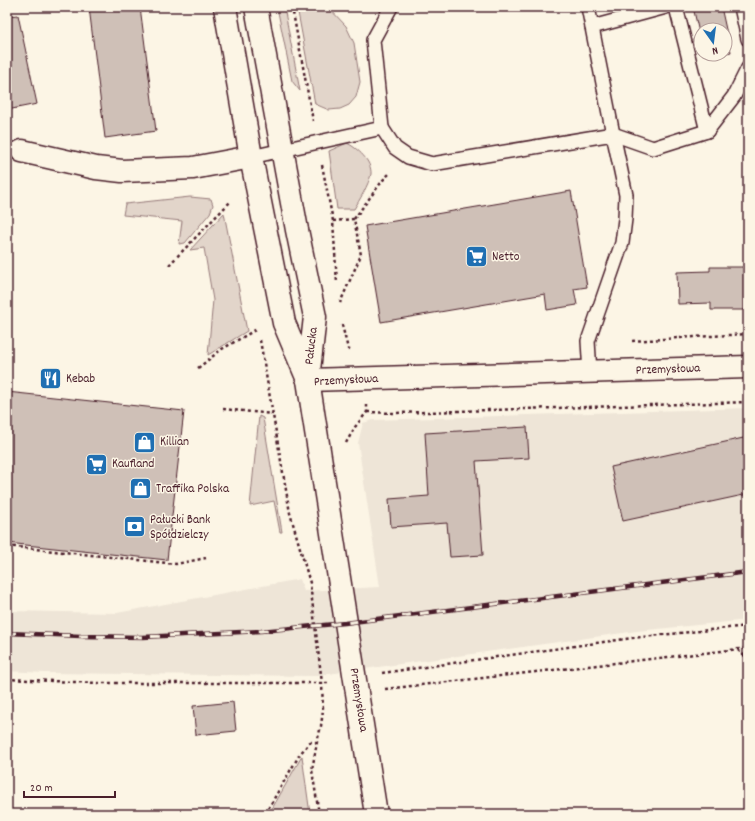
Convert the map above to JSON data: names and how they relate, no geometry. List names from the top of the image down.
{
  "streets": {
    "street": ["Pałucka", "Przemysłowa"]
  },
  "crossings": [
    ["Pałucka", "Przemysłowa"]
  ],
  "places": {
    "supermarket": ["Netto", "Kaufland"],
    "restaurant": ["Kebab"],
    "shop": ["Killian", "Traffika Polska"],
    "bank": ["Pałucki Bank Spółdzielczy"]
  },
  "scale_bar": "20 m",
  "north": "bottom"
}
